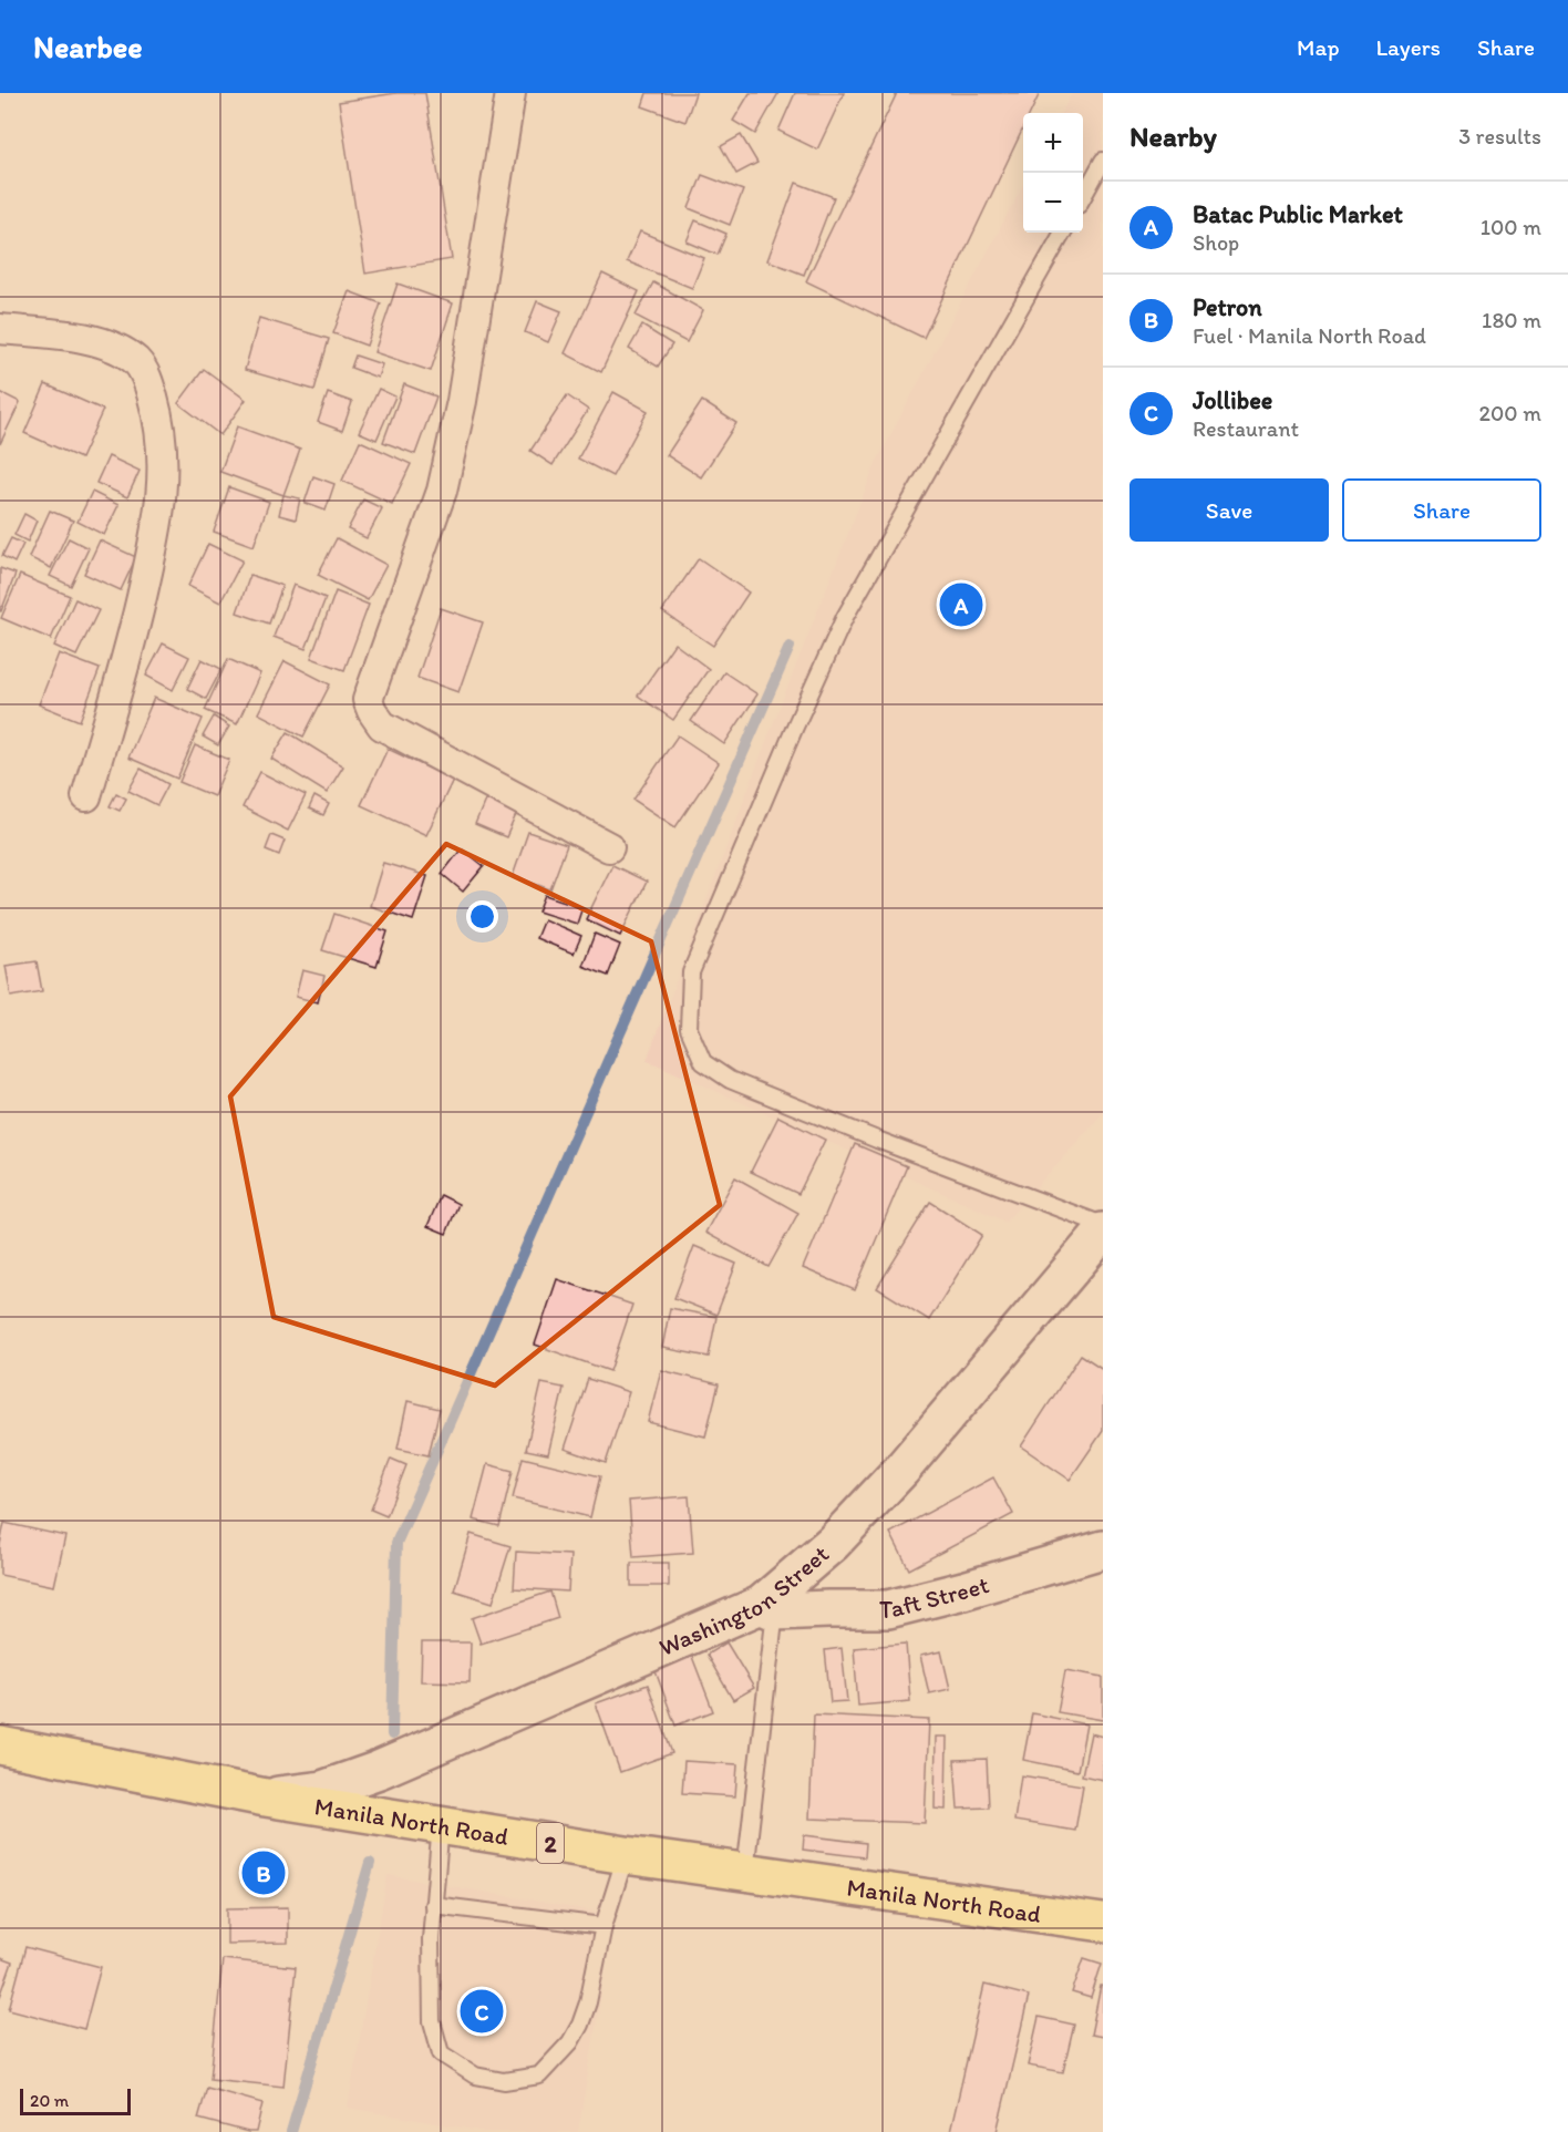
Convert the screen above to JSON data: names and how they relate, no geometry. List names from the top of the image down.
{
  "streets": {
    "highway": ["Manila North Road", "2"],
    "main road": ["Taft Street", "Washington Street"]
  },
  "crossings": [
    ["Taft Street", "Washington Street"],
    ["Washington Street", "Manila North Road"]
  ],
  "scale_bar": "20 m",
  "page": {
    "header": "Nearbee",
    "nav": ["Map", "Layers", "Share"],
    "heading": ["Nearby", "3 results"],
    "map_buttons": ["+", "−"],
    "list": [
      {
        "mark": "A",
        "name": "Batac Public Market",
        "note": "Shop",
        "value": "100 m"
      },
      {
        "mark": "B",
        "name": "Petron",
        "note": "Fuel · Manila North Road",
        "value": "180 m"
      },
      {
        "mark": "C",
        "name": "Jollibee",
        "note": "Restaurant",
        "value": "200 m"
      }
    ],
    "buttons": ["Save", "Share"],
    "pins": ["A", "B", "C"],
    "scale": "20 m"
  }
}
